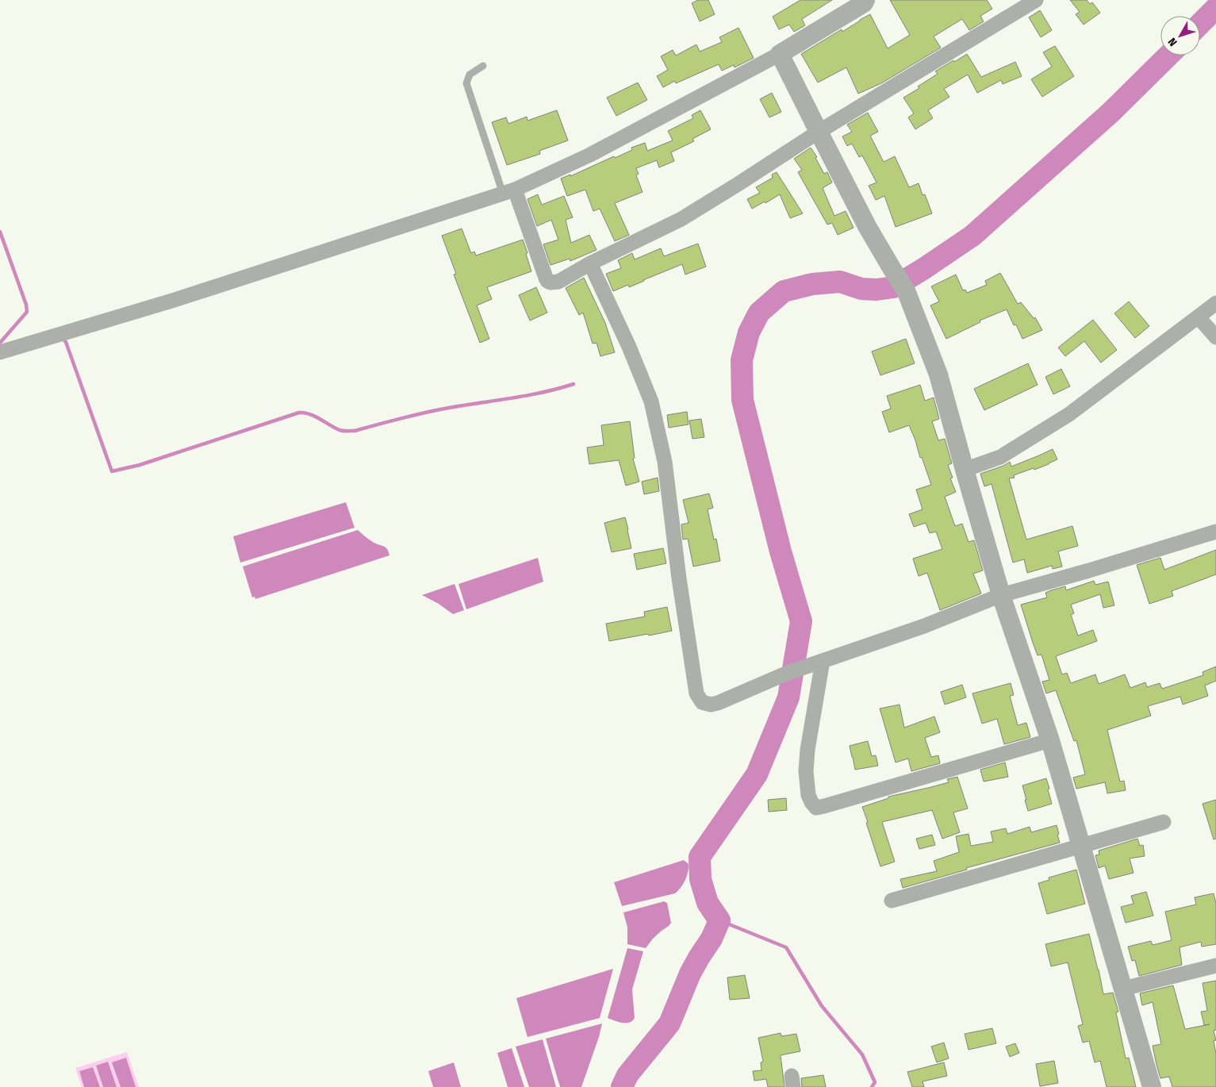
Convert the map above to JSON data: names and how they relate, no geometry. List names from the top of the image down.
{
  "north": "bottom left"
}
